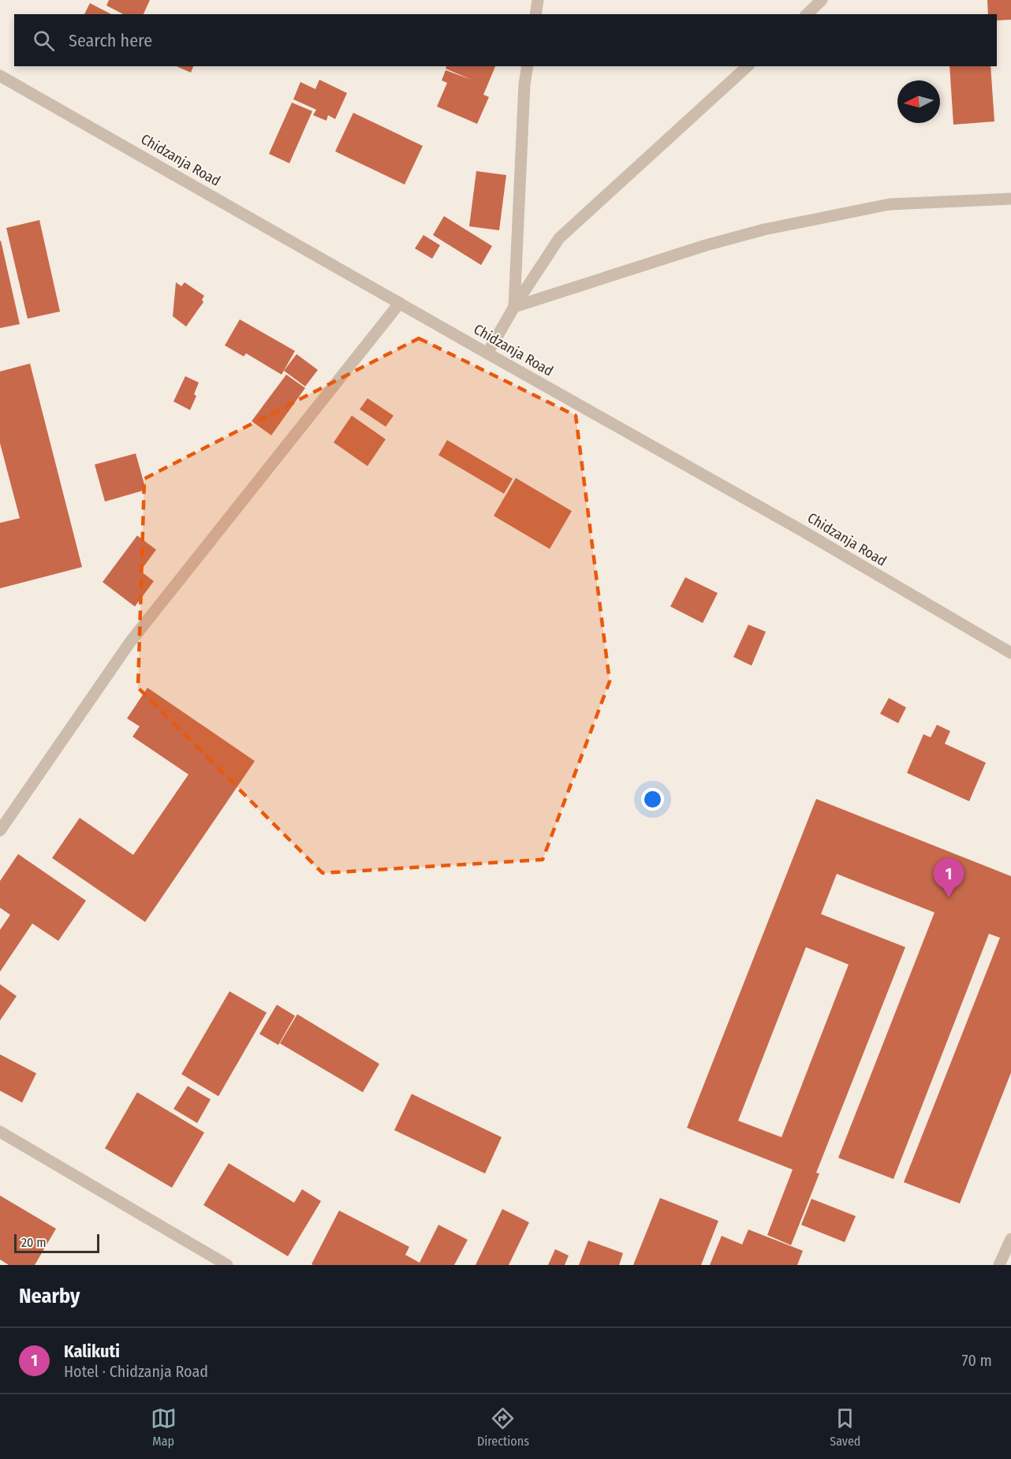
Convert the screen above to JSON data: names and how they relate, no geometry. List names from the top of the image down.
{
  "streets": {
    "street": ["Chidzanja Road"]
  },
  "scale_bar": "20 m",
  "north": "left",
  "page": {
    "search": "Search here",
    "pins": "1",
    "scale": "20 m",
    "heading": "Nearby",
    "list": [
      {
        "mark": "1",
        "name": "Kalikuti",
        "note": "Hotel · Chidzanja Road",
        "value": "70 m"
      }
    ],
    "nav": ["Map", "Directions", "Saved"]
  }
}
